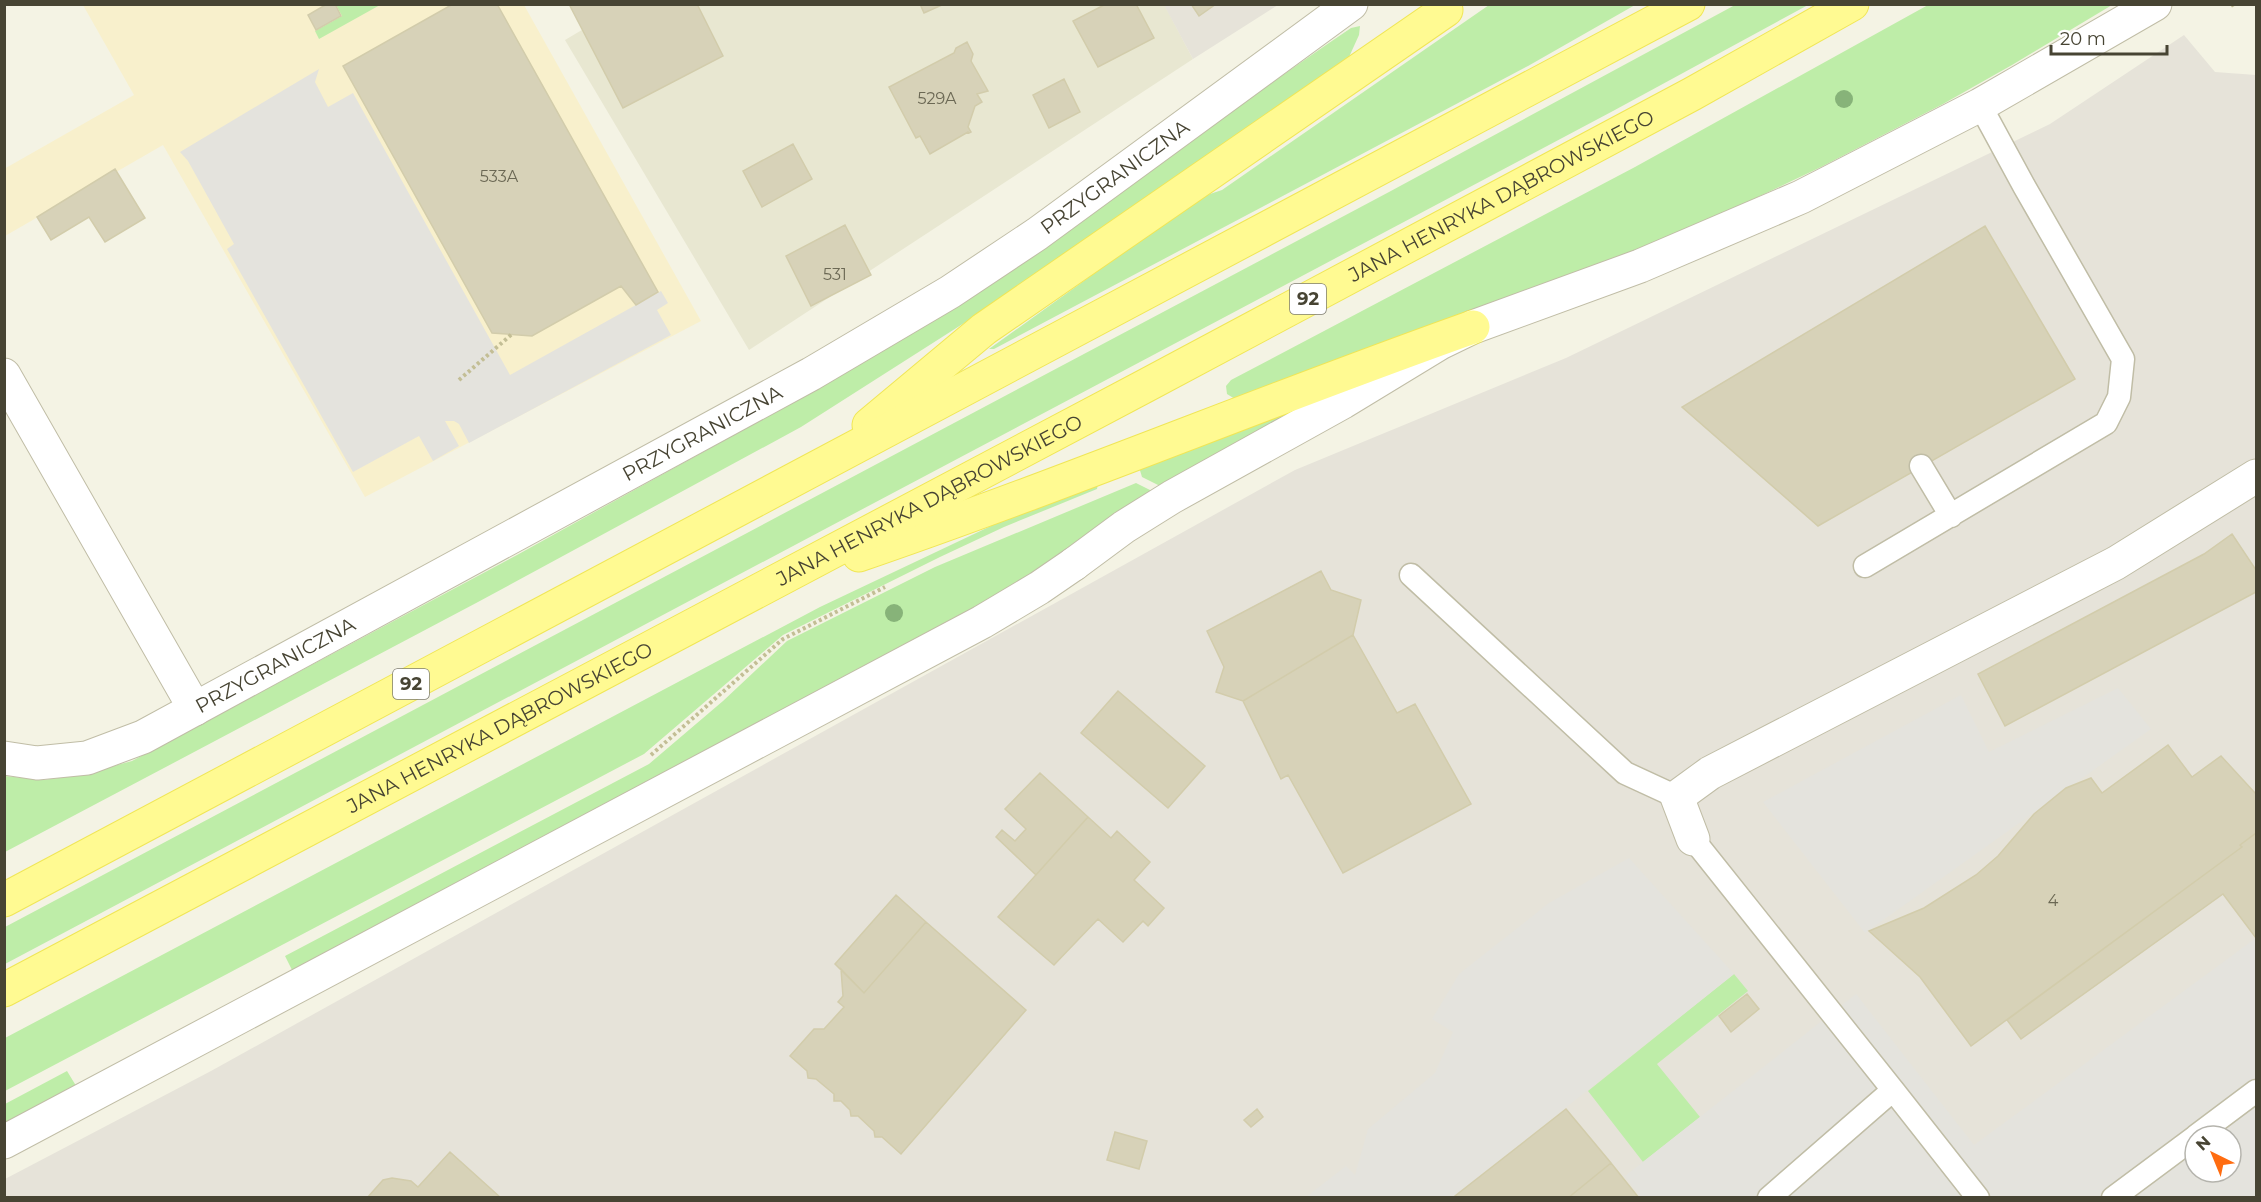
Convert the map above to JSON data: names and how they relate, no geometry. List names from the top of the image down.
{
  "streets": {
    "main road": ["JANA HENRYKA DĄBROWSKIEGO", "92"],
    "street": ["PRZYGRANICZNA"]
  },
  "house_numbers": [
    "529A",
    "533A",
    "531",
    "4"
  ],
  "scale_bar": "20 m",
  "north": "top left"
}
